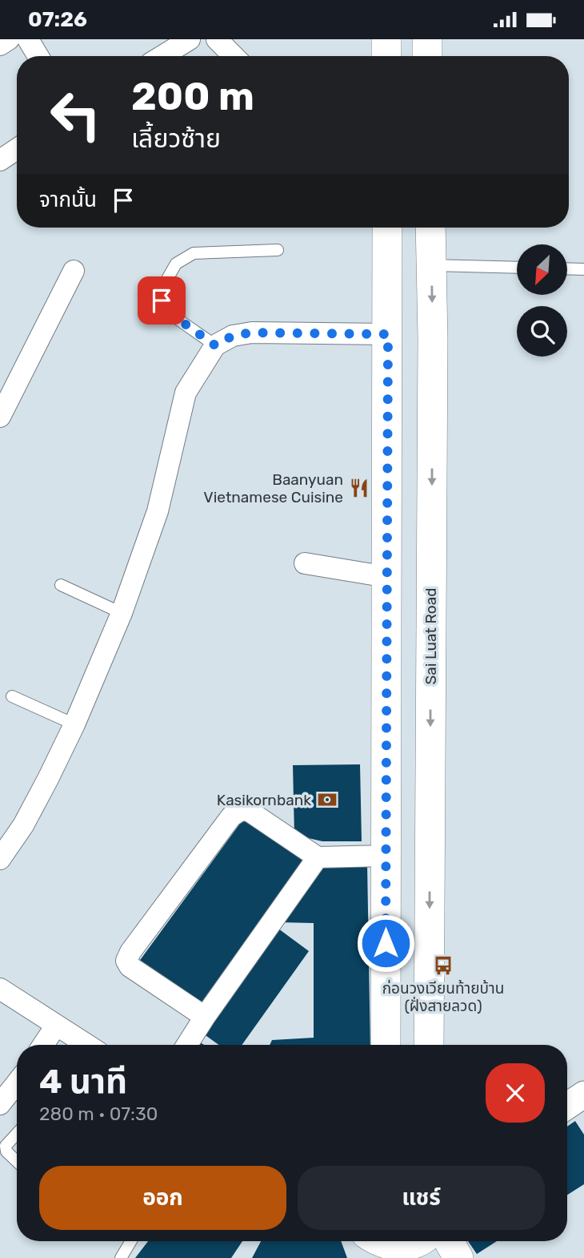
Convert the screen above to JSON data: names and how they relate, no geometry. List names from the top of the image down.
{
  "streets": {
    "main road": ["Sai Luat Road"]
  },
  "places": {
    "restaurant": ["Baanyuan Vietnamese Cuisine"],
    "bank": ["Kasikornbank"],
    "bus stop": ["ก่อนวงเวียนท้ายบ้าน (ฝั่งสายลวด)"]
  },
  "north": "bottom left",
  "page": {
    "status": "07:26",
    "turn": ["200 m", "เลี้ยวซ้าย"],
    "then": "จากนั้น",
    "heading": ["4 นาที", "280 m · 07:30"],
    "buttons": ["ออก", "แชร์"]
  }
}
